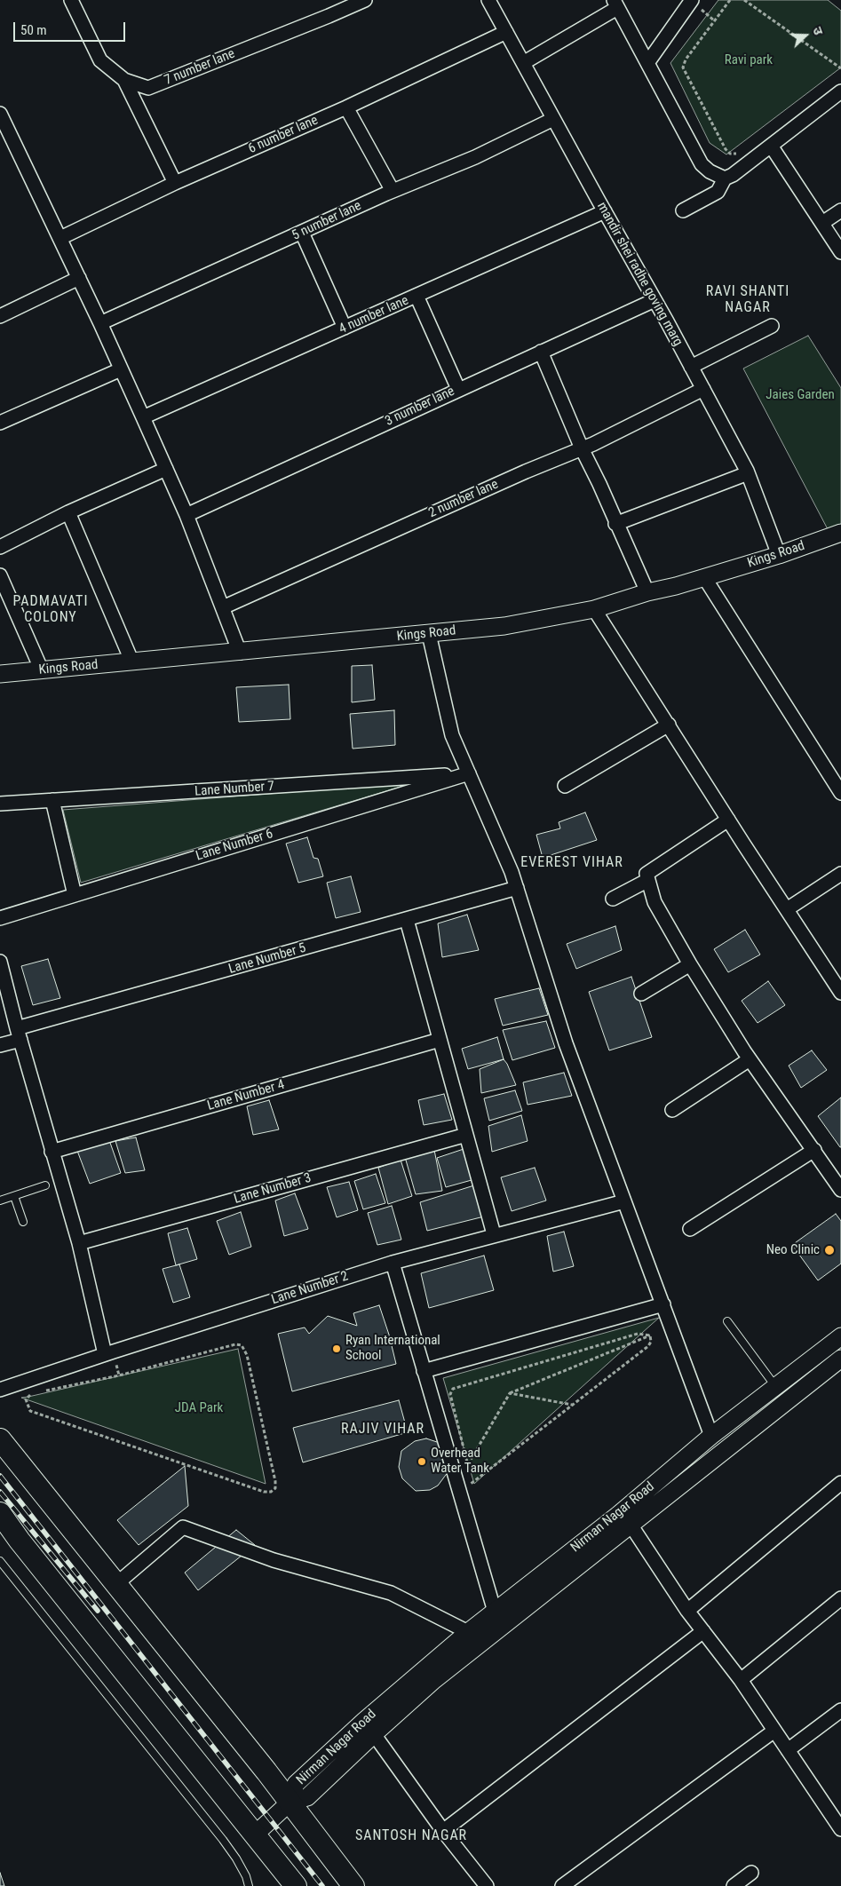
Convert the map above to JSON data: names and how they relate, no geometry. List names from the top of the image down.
{
  "streets": {
    "street": [
      "7 number lane",
      "6 number lane",
      "5 number lane",
      "mandir shei radhe goving marg",
      "4 number lane",
      "3 number lane",
      "2 number lane",
      "Kings Road",
      "Lane Number 7",
      "Lane Number 6",
      "Lane Number 5",
      "Lane Number 4",
      "Lane Number 3",
      "Lane Number 2",
      "Nirman Nagar Road"
    ]
  },
  "crossings": [
    ["6 number lane", "mandir shei radhe goving marg"],
    ["5 number lane", "mandir shei radhe goving marg"],
    ["mandir shei radhe goving marg", "4 number lane"],
    ["mandir shei radhe goving marg", "3 number lane"],
    ["mandir shei radhe goving marg", "2 number lane"],
    ["mandir shei radhe goving marg", "Kings Road"],
    ["Lane Number 7", "Lane Number 6"]
  ],
  "districts": [
    "RAVI SHANTI NAGAR",
    "PADMAVATI COLONY",
    "EVEREST VIHAR",
    "RAJIV VIHAR",
    "SANTOSH NAGAR"
  ],
  "parks": ["Ravi park", "Jaies Garden", "JDA Park"],
  "places": ["Neo Clinic", "Ryan International School", "Overhead Water Tank"],
  "scale_bar": "50 m",
  "north": "right"
}
